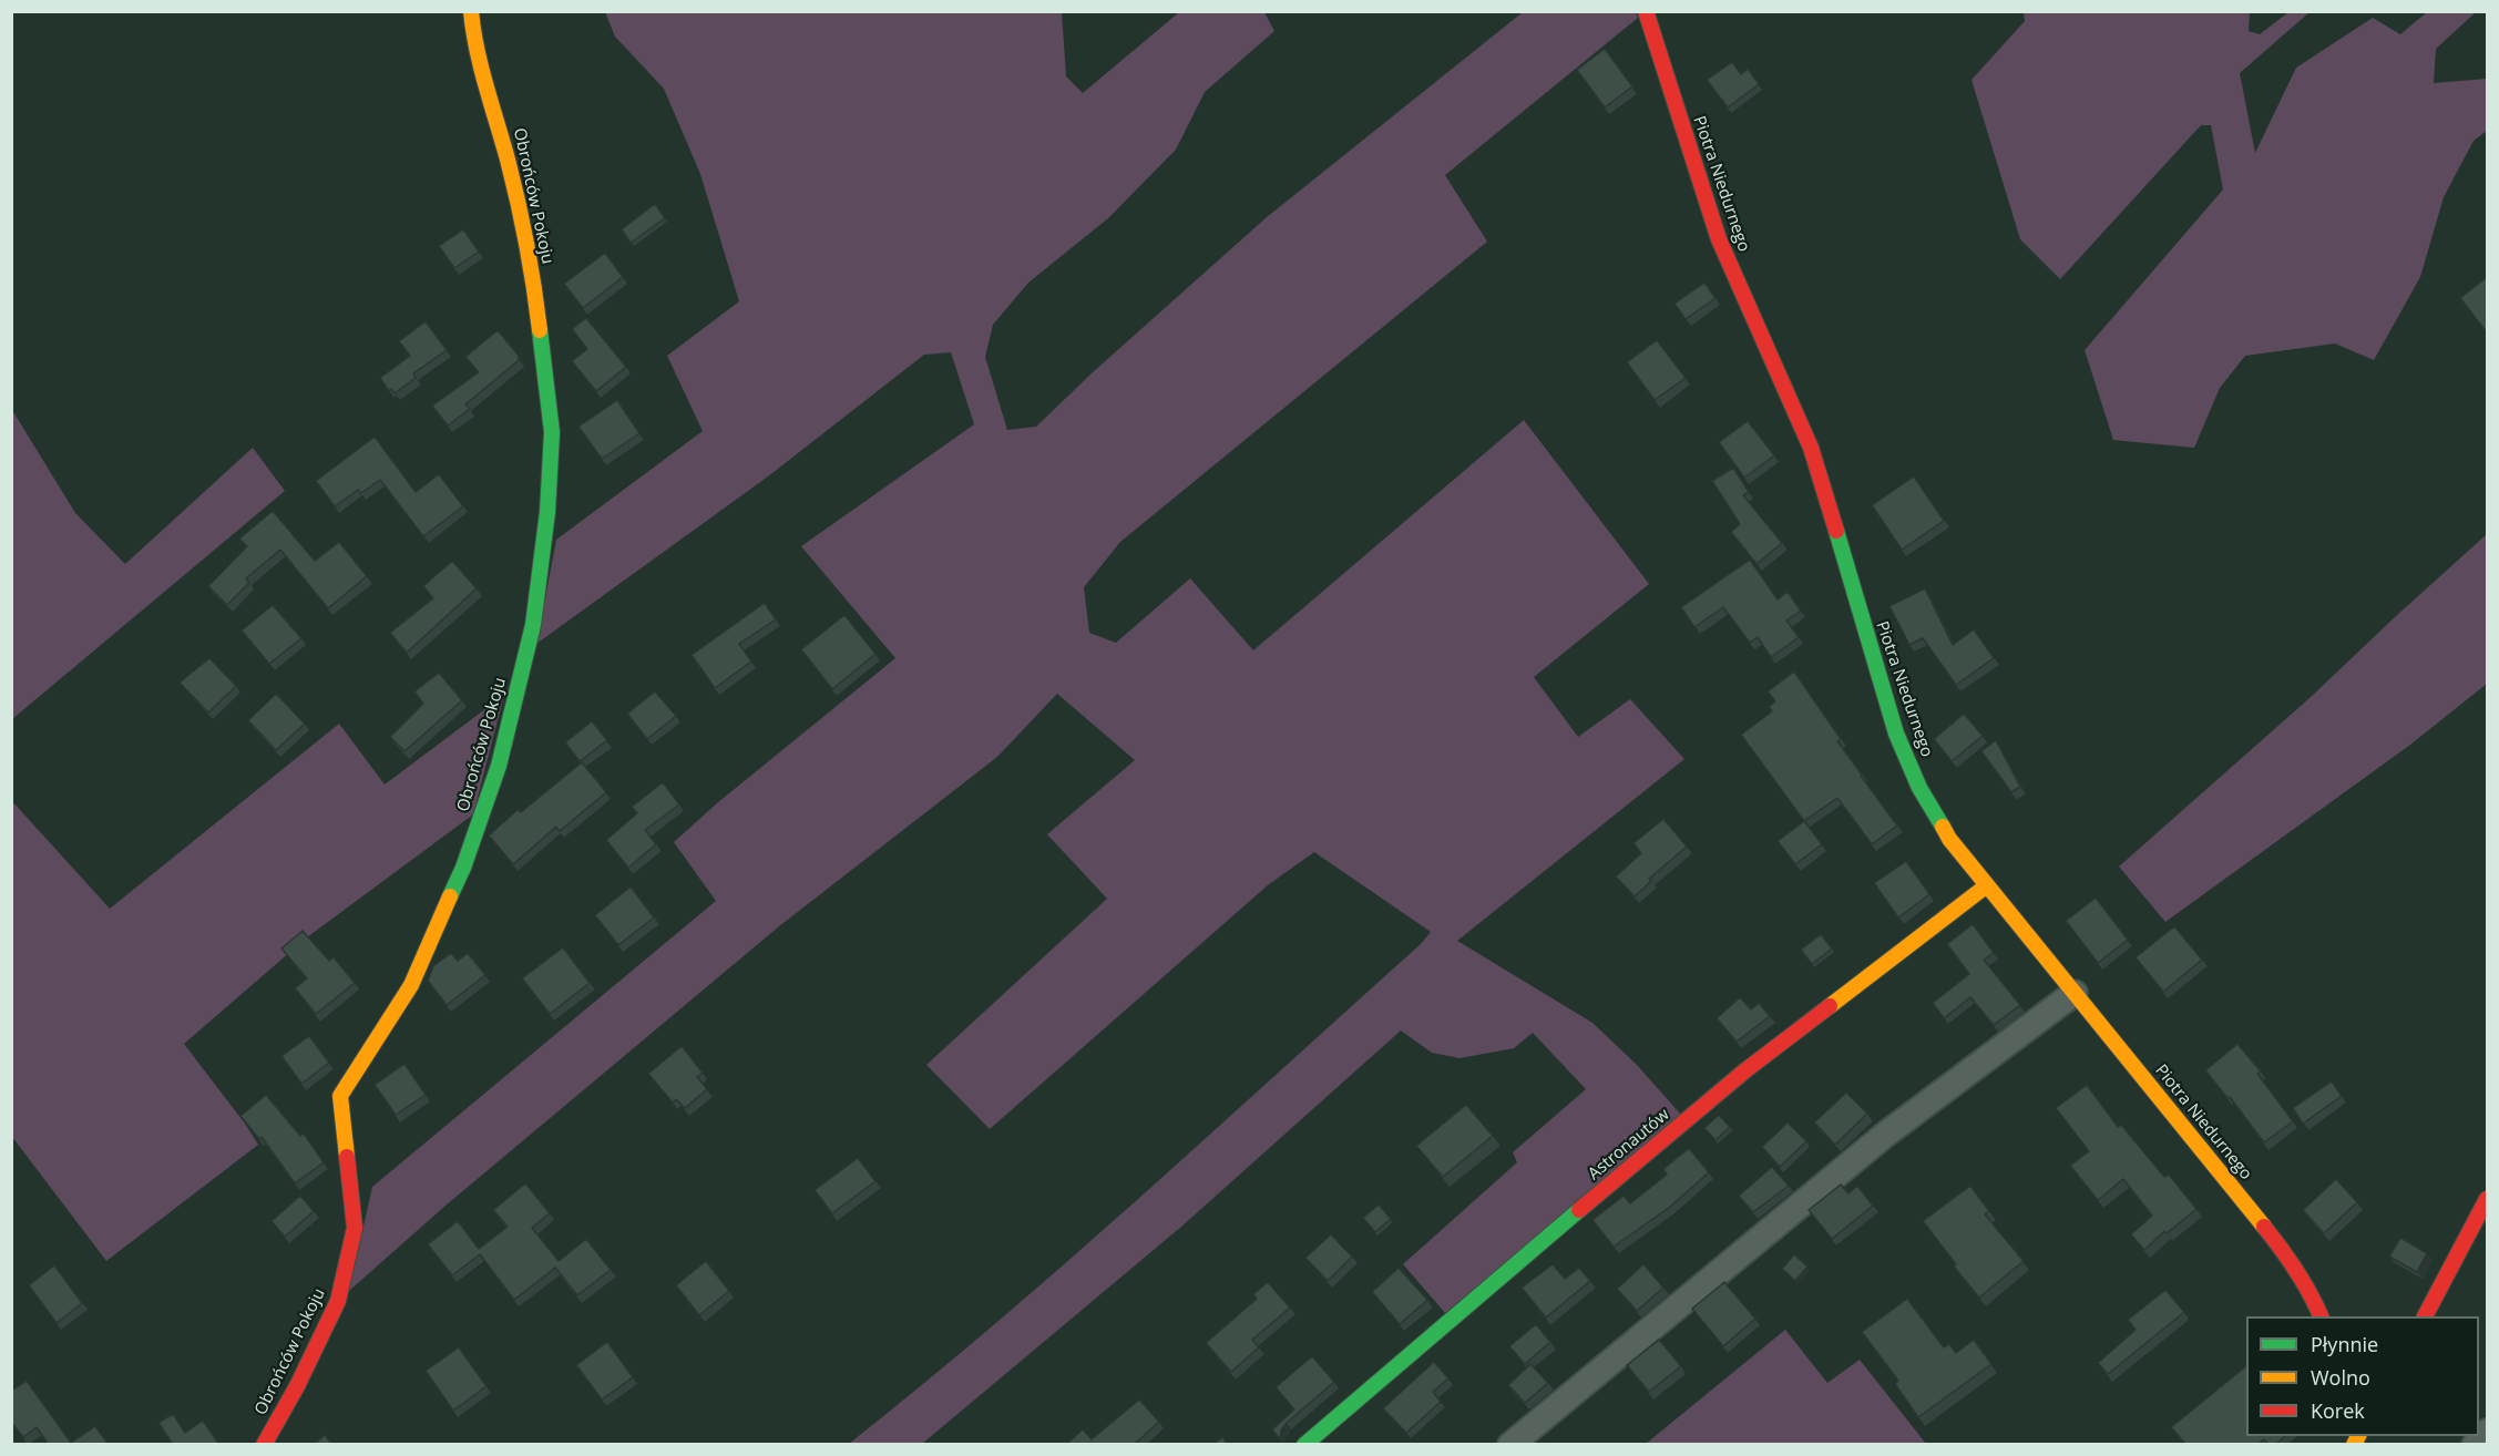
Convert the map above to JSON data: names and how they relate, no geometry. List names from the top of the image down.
{
  "streets": {
    "street": ["Piotra Niedurnego", "Obrońców Pokoju", "Astronautów"]
  },
  "crossings": [
    ["Piotra Niedurnego", "Astronautów"]
  ],
  "legend": ["Płynnie", "Wolno", "Korek"]
}
